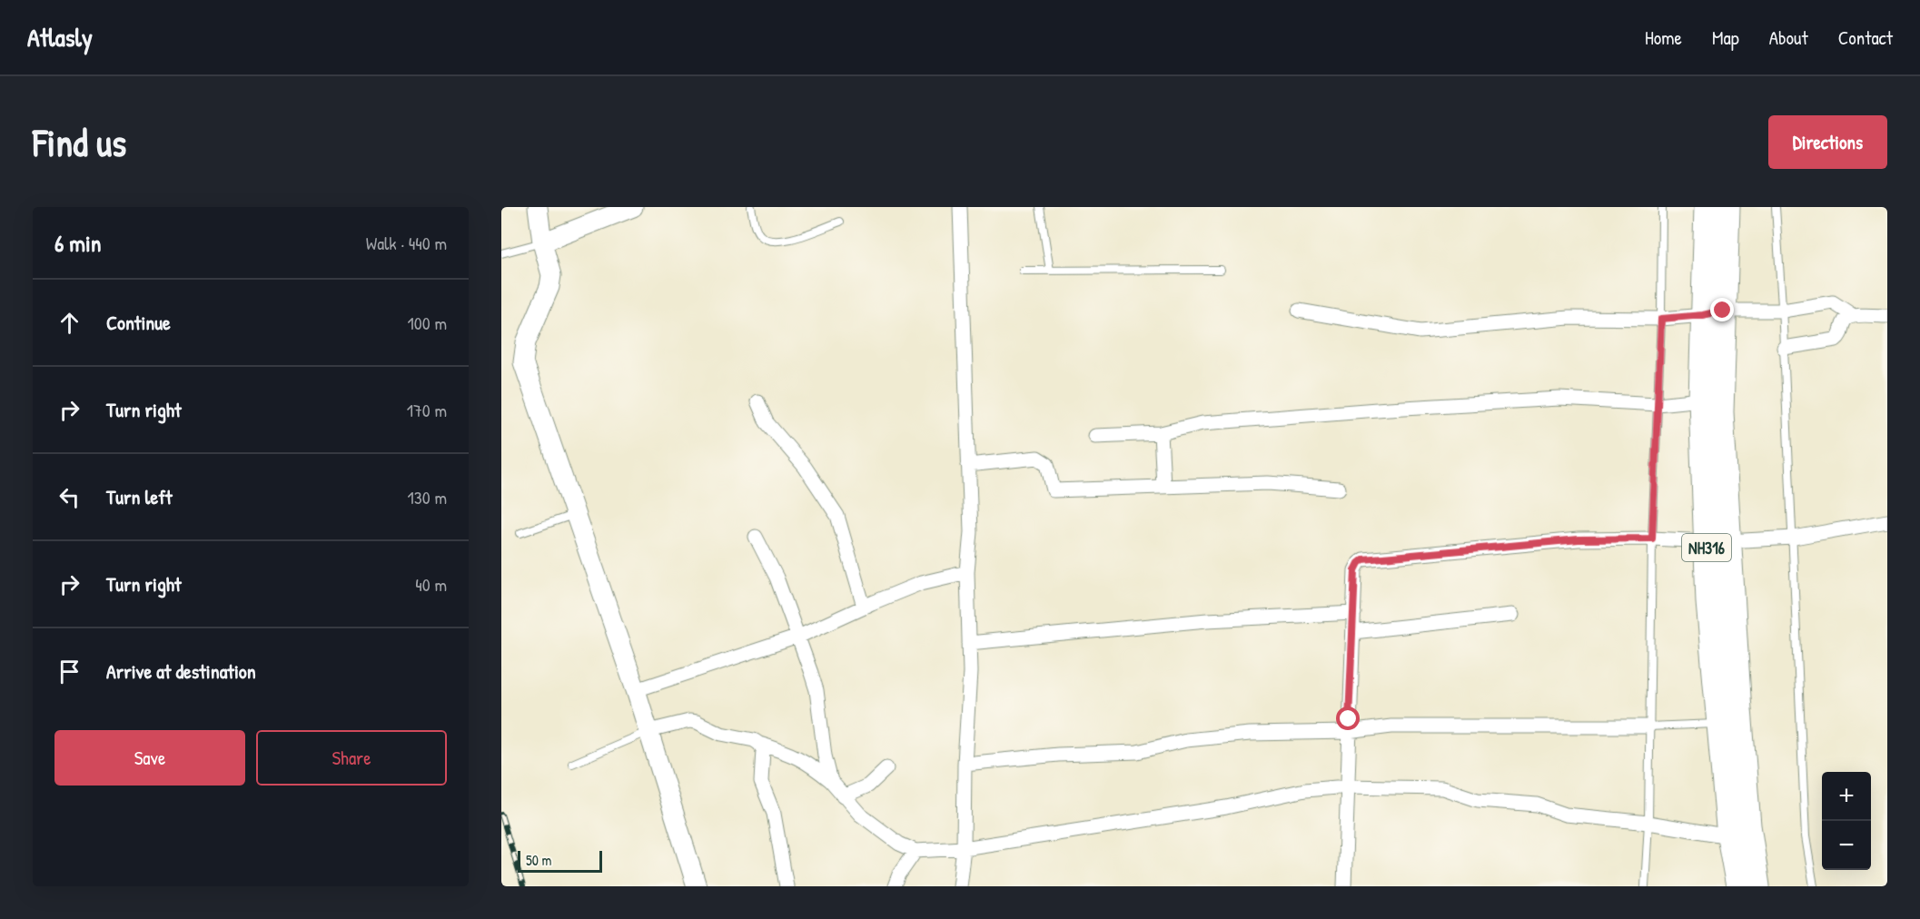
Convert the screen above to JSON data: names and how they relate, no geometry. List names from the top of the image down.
{
  "streets": {
    "highway": ["NH316"]
  },
  "scale_bar": "50 m",
  "page": {
    "header": "Atlasly",
    "nav": [
      "Home",
      "Map",
      "About",
      "Contact"
    ],
    "buttons": [
      "Directions",
      ["Save", "Share"]
    ],
    "title": "Find us",
    "heading": ["6 min", "Walk · 440 m"],
    "list": [
      ["Continue", "100 m"],
      ["Turn right", "170 m"],
      ["Turn left", "130 m"],
      ["Turn right", "40 m"],
      "Arrive at destination"
    ],
    "map_buttons": ["+", "−"],
    "scale": "50 m"
  }
}
